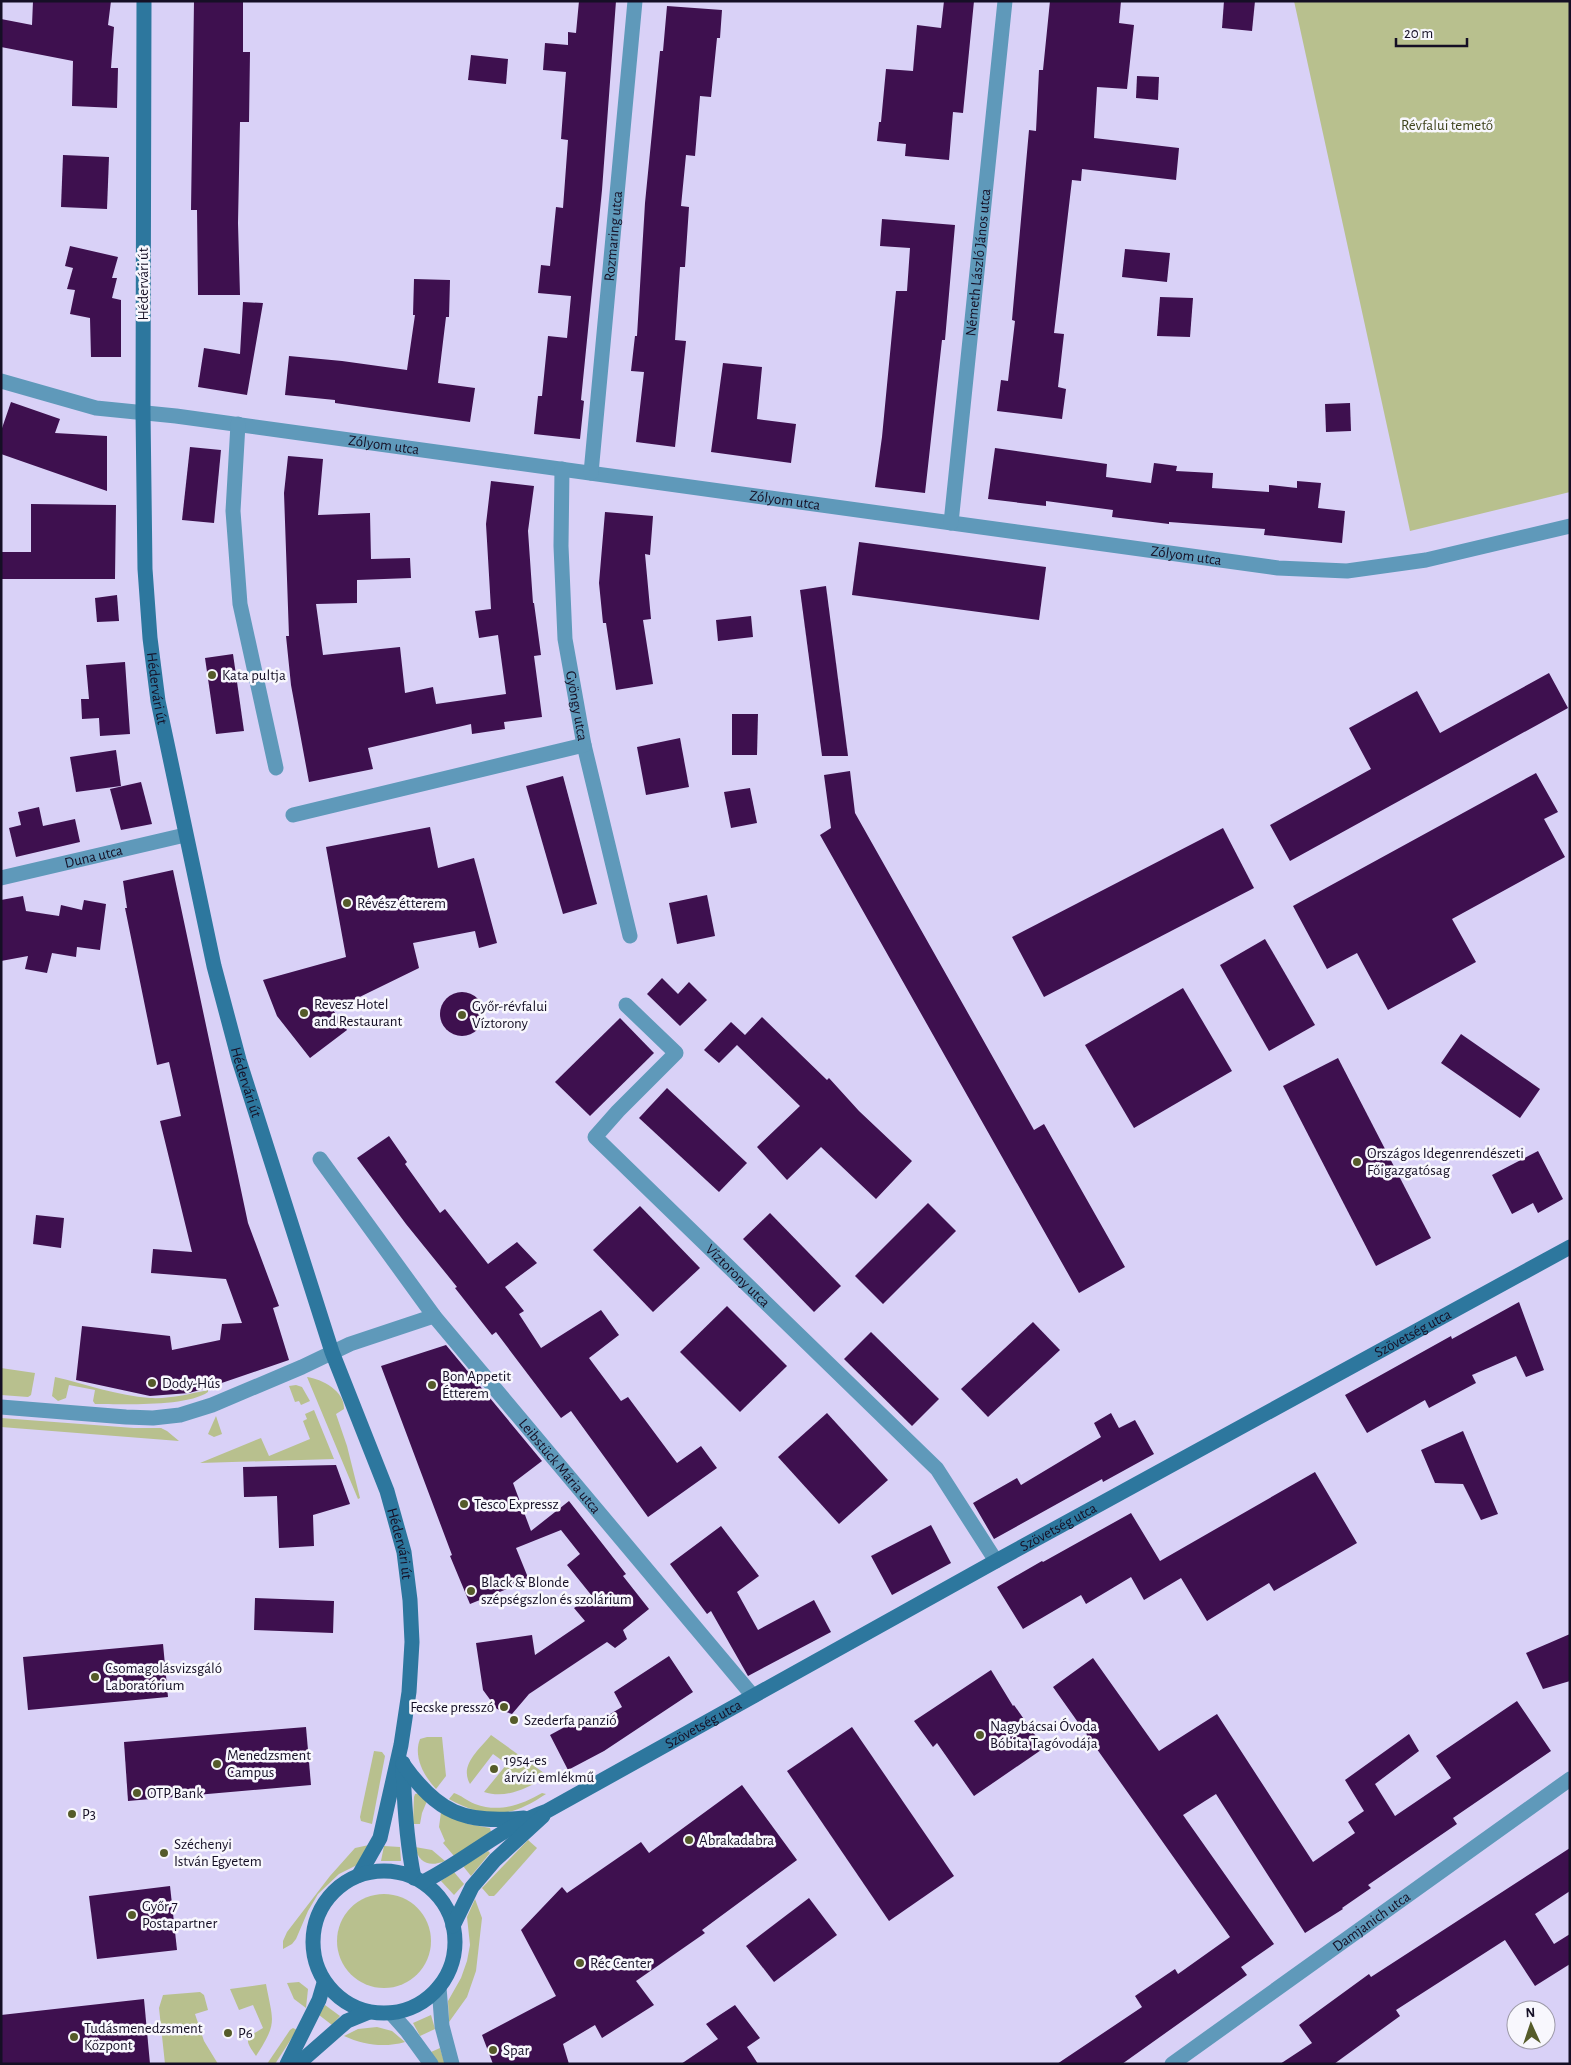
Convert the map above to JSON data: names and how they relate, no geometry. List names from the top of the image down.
{
  "streets": {
    "street": [
      "Rozmaring utca",
      "Németh László János utca",
      "Hédervári út",
      "Zólyom utca",
      "Gyöngy utca",
      "Duna utca",
      "Víztorony utca",
      "Szövetség utca",
      "Leibstück Mária utca",
      "Damjanich utca"
    ]
  },
  "crossings": [
    ["Rozmaring utca", "Zólyom utca"],
    ["Németh László János utca", "Zólyom utca"],
    ["Hédervári út", "Zólyom utca"],
    ["Hédervári út", "Duna utca"],
    ["Hédervári út", "Szövetség utca"],
    ["Zólyom utca", "Gyöngy utca"],
    ["Víztorony utca", "Szövetség utca"],
    ["Szövetség utca", "Leibstück Mária utca"]
  ],
  "parks": ["Révfalui temető"],
  "places": [
    "Kata pultja",
    "Révész étterem",
    "Revesz Hotel and Restaurant",
    "Győr-révfalui Víztorony",
    "Országos Idegenrendészeti Főigazgatósag",
    "Dody-Hús",
    "Bon Appetit Étterem",
    "Tesco Expressz",
    "Black & Blonde szépségszlon és szolárium",
    "Csomagolásvizsgáló Laboratórium",
    "Fecske presszó",
    "Szederfa panzió",
    "Nagybácsai Óvoda Bóbita Tagóvodája",
    "Menedzsment Campus",
    "1954-es árvízi emlékmű",
    "OTP Bank",
    "P3",
    "Abrakadabra",
    "Széchenyi István Egyetem",
    "Győr 7 Postapartner",
    "Réc Center",
    "P6",
    "Tudásmenedzsment Központ",
    "Spar"
  ],
  "scale_bar": "20 m",
  "north": "top"
}
